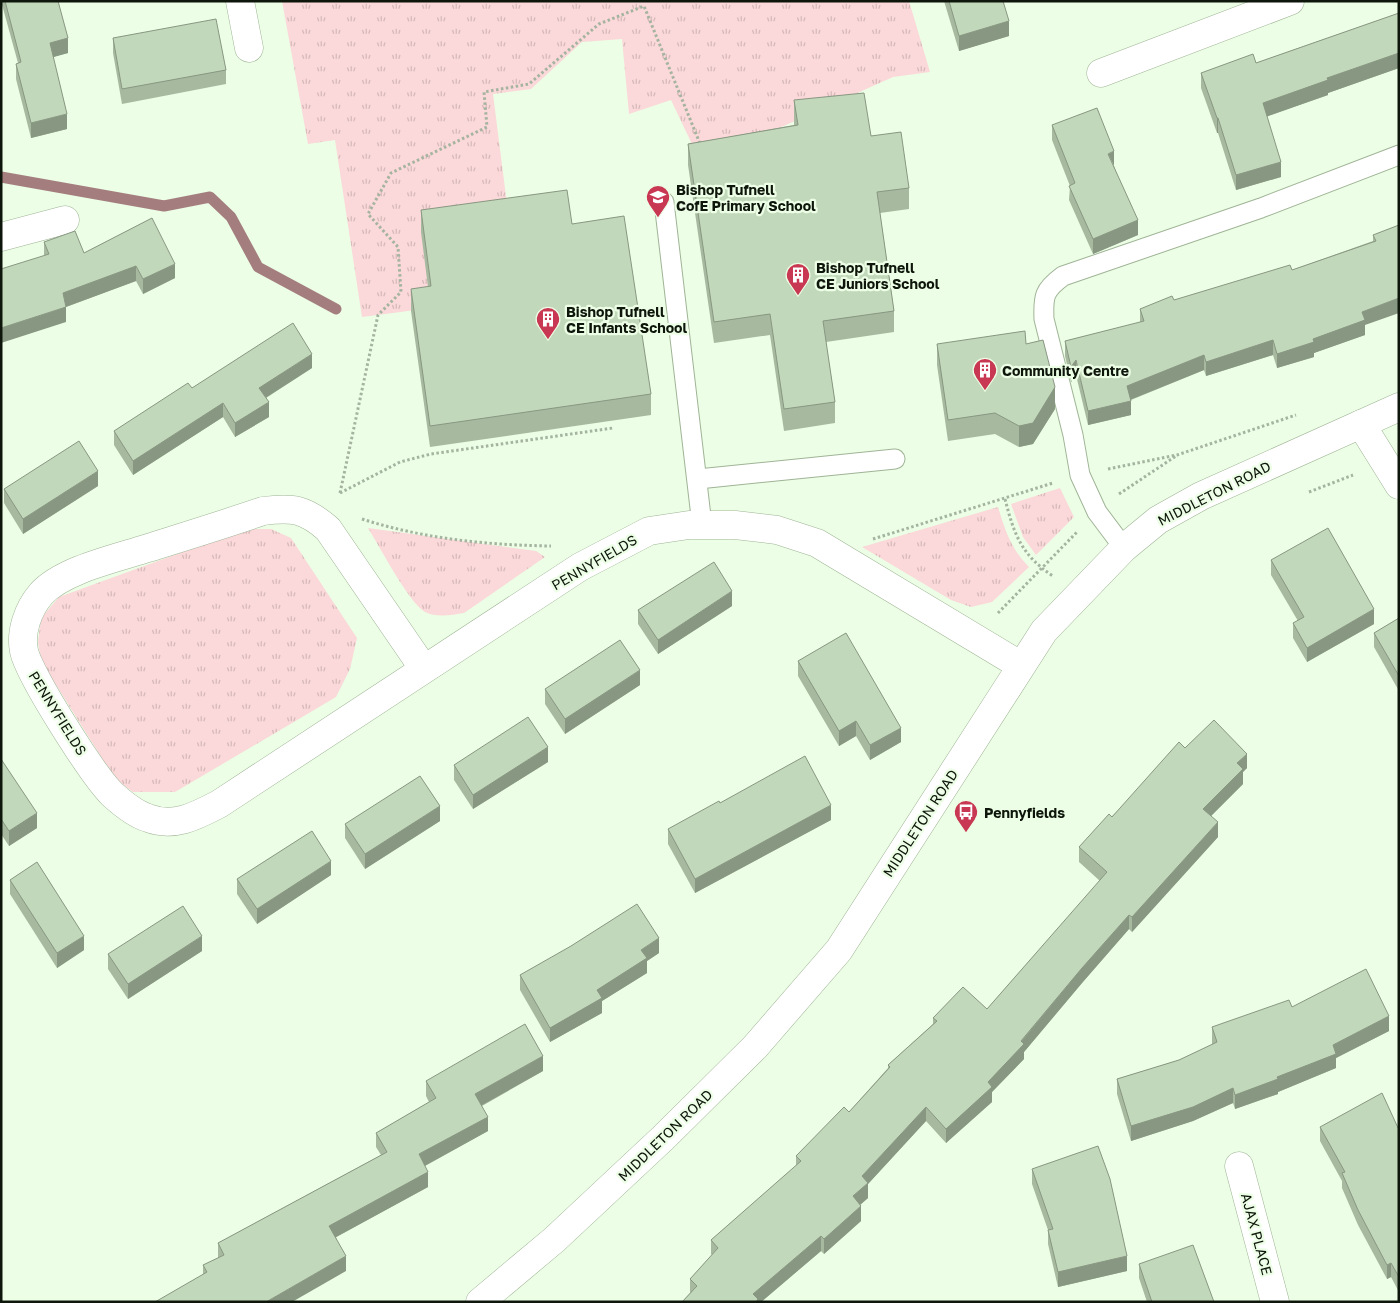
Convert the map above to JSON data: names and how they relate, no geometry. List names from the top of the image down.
{
  "streets": {
    "street": ["MIDDLETON ROAD", "PENNYFIELDS", "AJAX PLACE"]
  },
  "crossings": [
    ["MIDDLETON ROAD", "PENNYFIELDS"]
  ],
  "places": {
    "school or university": ["Bishop Tufnell CofE Primary School"],
    "building": ["Bishop Tufnell CE Juniors School", "Bishop Tufnell CE Infants School", "Community Centre"],
    "bus stop": ["Pennyfields"]
  }
}
